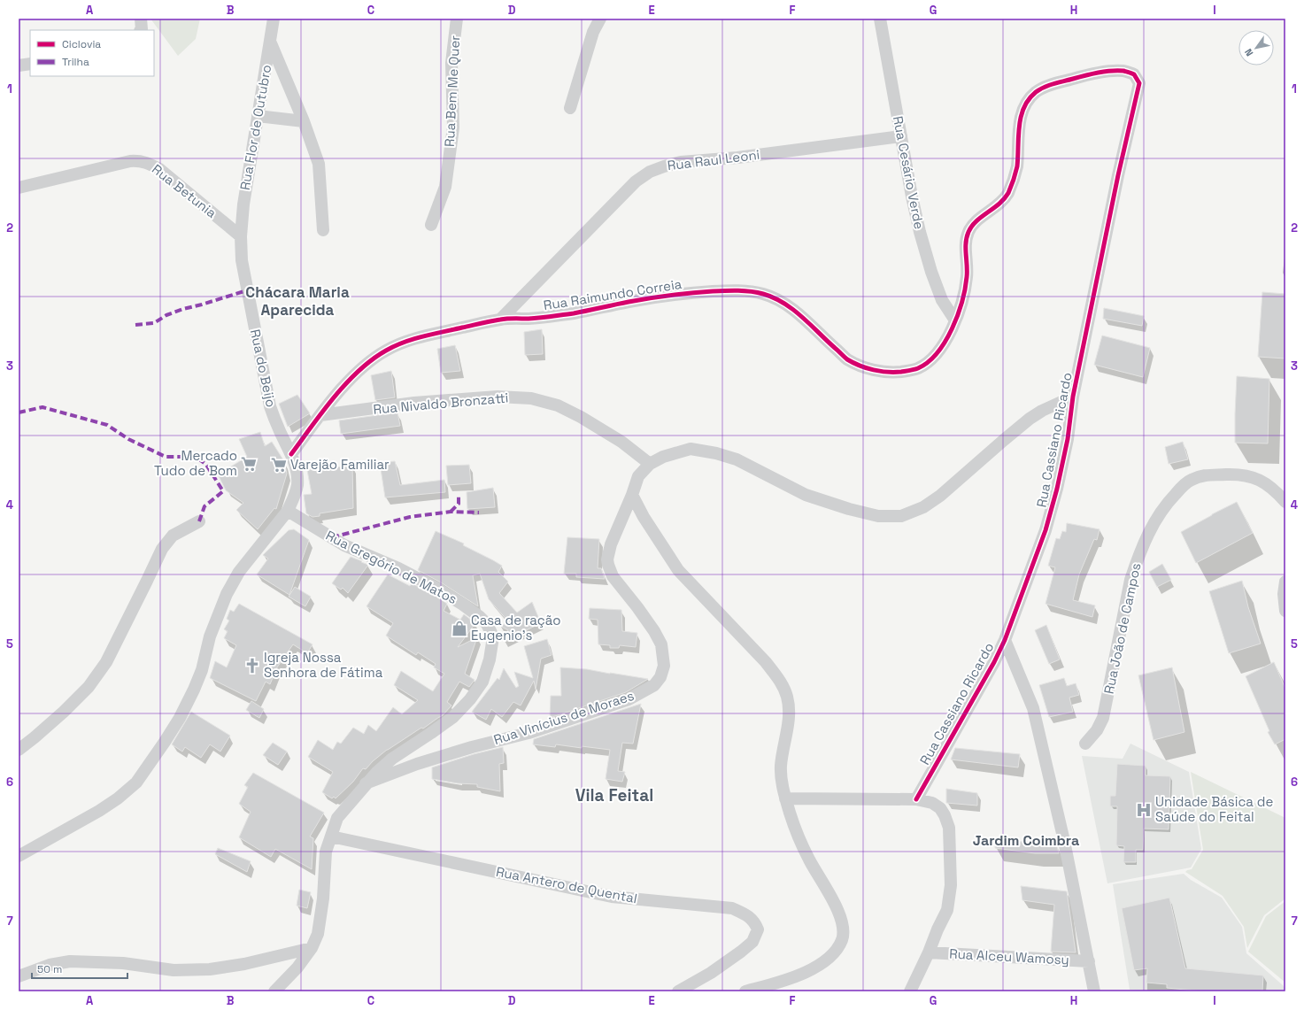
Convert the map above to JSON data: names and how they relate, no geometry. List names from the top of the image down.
{
  "streets": {
    "street": [
      "Rua Bem Me Quer",
      "Rua Flor de Outubro",
      "Rua Raul Leoni",
      "Rua Cesário Verde",
      "Rua Betunia",
      "Rua Raimundo Correia",
      "Rua do Beijo",
      "Rua Nivaldo Bronzatti",
      "Rua Cassiano Ricardo",
      "Rua Gregório de Matos",
      "Rua João de Campos",
      "Rua Vinícius de Moraes",
      "Rua Antero de Quental",
      "Rua Alceu Wamosy"
    ]
  },
  "crossings": [
    ["Rua Flor de Outubro", "Rua Betunia"],
    ["Rua Flor de Outubro", "Rua do Beijo"],
    ["Rua Raul Leoni", "Rua Cesário Verde"],
    ["Rua Raul Leoni", "Rua Raimundo Correia"],
    ["Rua Cesário Verde", "Rua Raimundo Correia"],
    ["Rua Betunia", "Rua do Beijo"],
    ["Rua Raimundo Correia", "Rua do Beijo"],
    ["Rua Raimundo Correia", "Rua Nivaldo Bronzatti"],
    ["Rua Raimundo Correia", "Rua Cassiano Ricardo"],
    ["Rua do Beijo", "Rua Gregório de Matos"],
    ["Rua Nivaldo Bronzatti", "Rua Vinícius de Moraes"],
    ["Rua Cassiano Ricardo", "Rua Vinícius de Moraes"],
    ["Rua Gregório de Matos", "Rua Vinícius de Moraes"],
    ["Rua Gregório de Matos", "Rua Antero de Quental"]
  ],
  "districts": ["Chácara Maria Aparecida", "Vila Feital", "Jardim Coimbra"],
  "places": {
    "supermarket": ["Mercado Tudo de Bom", "Varejão Familiar"],
    "shop": ["Casa de ração Eugenio's"],
    "church": ["Igreja Nossa Senhora de Fátima"],
    "hospital": ["Unidade Básica de Saúde do Feital"]
  },
  "legend": ["Ciclovia", "Trilha"],
  "scale_bar": "50 m",
  "north": "bottom left",
  "grid": {
    "columns": [
      "A",
      "B",
      "C",
      "D",
      "E",
      "F",
      "G",
      "H",
      "I"
    ],
    "rows": [
      "1",
      "2",
      "3",
      "4",
      "5",
      "6",
      "7"
    ]
  }
}
